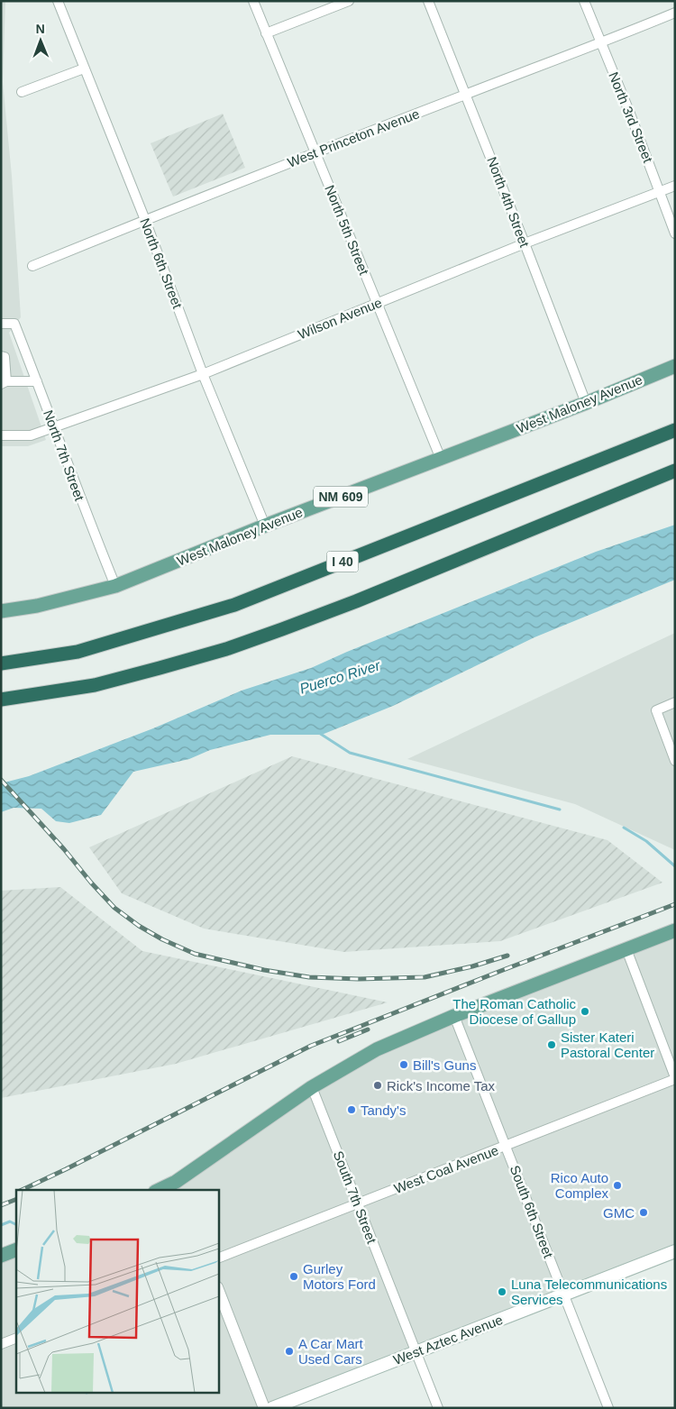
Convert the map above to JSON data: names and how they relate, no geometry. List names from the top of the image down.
{
  "streets": {
    "highway": ["I 40"],
    "main road": ["West Maloney Avenue", "NM 609", "West Aztec Avenue"],
    "street": [
      "North 3rd Street",
      "West Princeton Avenue",
      "North 4th Street",
      "North 5th Street",
      "North 6th Street",
      "Wilson Avenue",
      "North 7th Street",
      "West Coal Avenue",
      "South 7th Street",
      "South 6th Street"
    ]
  },
  "crossings": [
    ["North 3rd Street", "West Princeton Avenue"],
    ["North 3rd Street", "Wilson Avenue"],
    ["West Princeton Avenue", "North 4th Street"],
    ["West Princeton Avenue", "North 5th Street"],
    ["West Princeton Avenue", "North 6th Street"],
    ["North 4th Street", "Wilson Avenue"],
    ["North 4th Street", "West Maloney Avenue"],
    ["North 5th Street", "Wilson Avenue"],
    ["North 5th Street", "West Maloney Avenue"],
    ["North 6th Street", "Wilson Avenue"],
    ["North 6th Street", "West Maloney Avenue"],
    ["Wilson Avenue", "North 7th Street"],
    ["West Maloney Avenue", "North 7th Street"],
    ["West Coal Avenue", "South 7th Street"],
    ["West Coal Avenue", "South 6th Street"],
    ["South 7th Street", "West Aztec Avenue"],
    ["South 6th Street", "West Aztec Avenue"]
  ],
  "water": ["Puerco River"],
  "places": [
    "The Roman Catholic Diocese of Gallup",
    "Sister Kateri Pastoral Center",
    "Bill's Guns",
    "Rick's Income Tax",
    "Tandy's",
    "Rico Auto Complex",
    "GMC",
    "Gurley Motors Ford",
    "Luna Telecommunications Services",
    "A Car Mart Used Cars"
  ],
  "north": "top"
}
